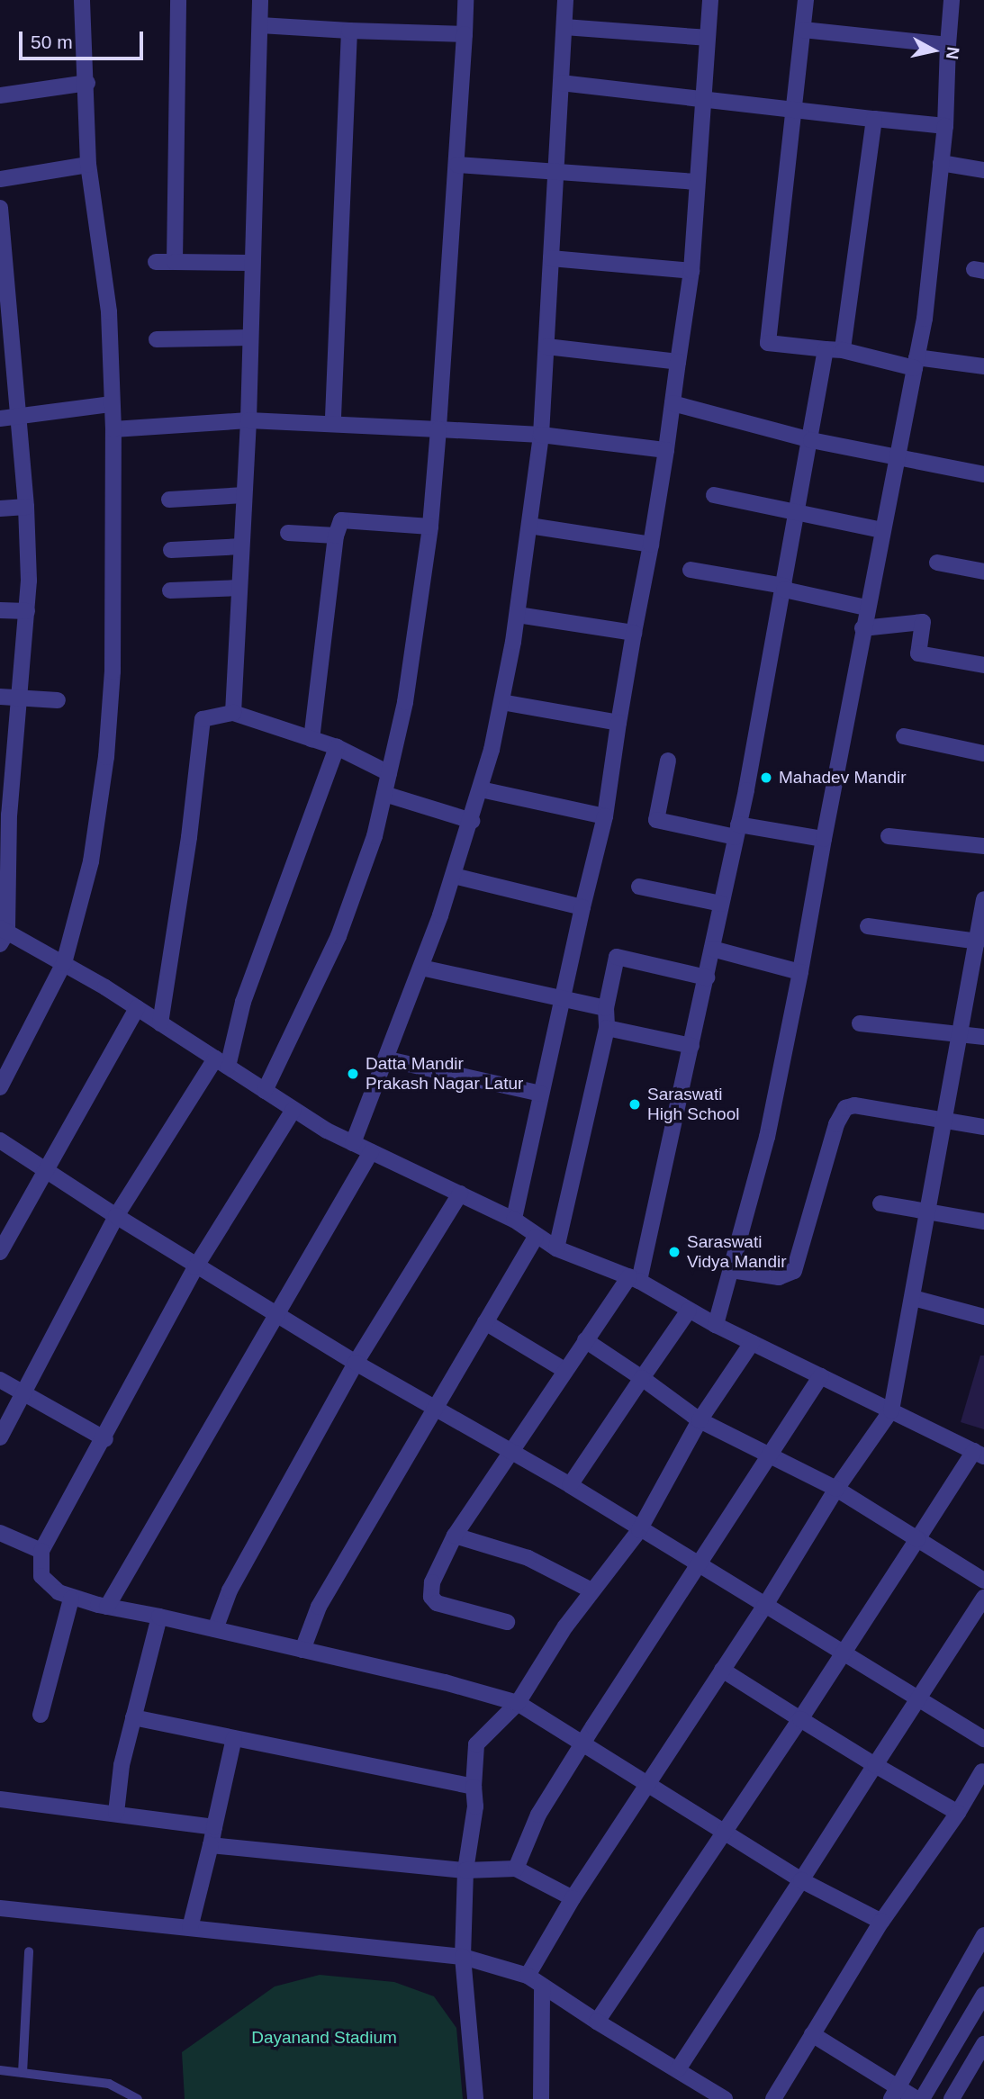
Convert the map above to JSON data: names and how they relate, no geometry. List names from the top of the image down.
{
  "parks": ["Dayanand Stadium"],
  "places": [
    "Mahadev Mandir",
    "Datta Mandir Prakash Nagar Latur",
    "Saraswati High School",
    "Saraswati Vidya Mandir"
  ],
  "scale_bar": "50 m",
  "north": "right"
}
